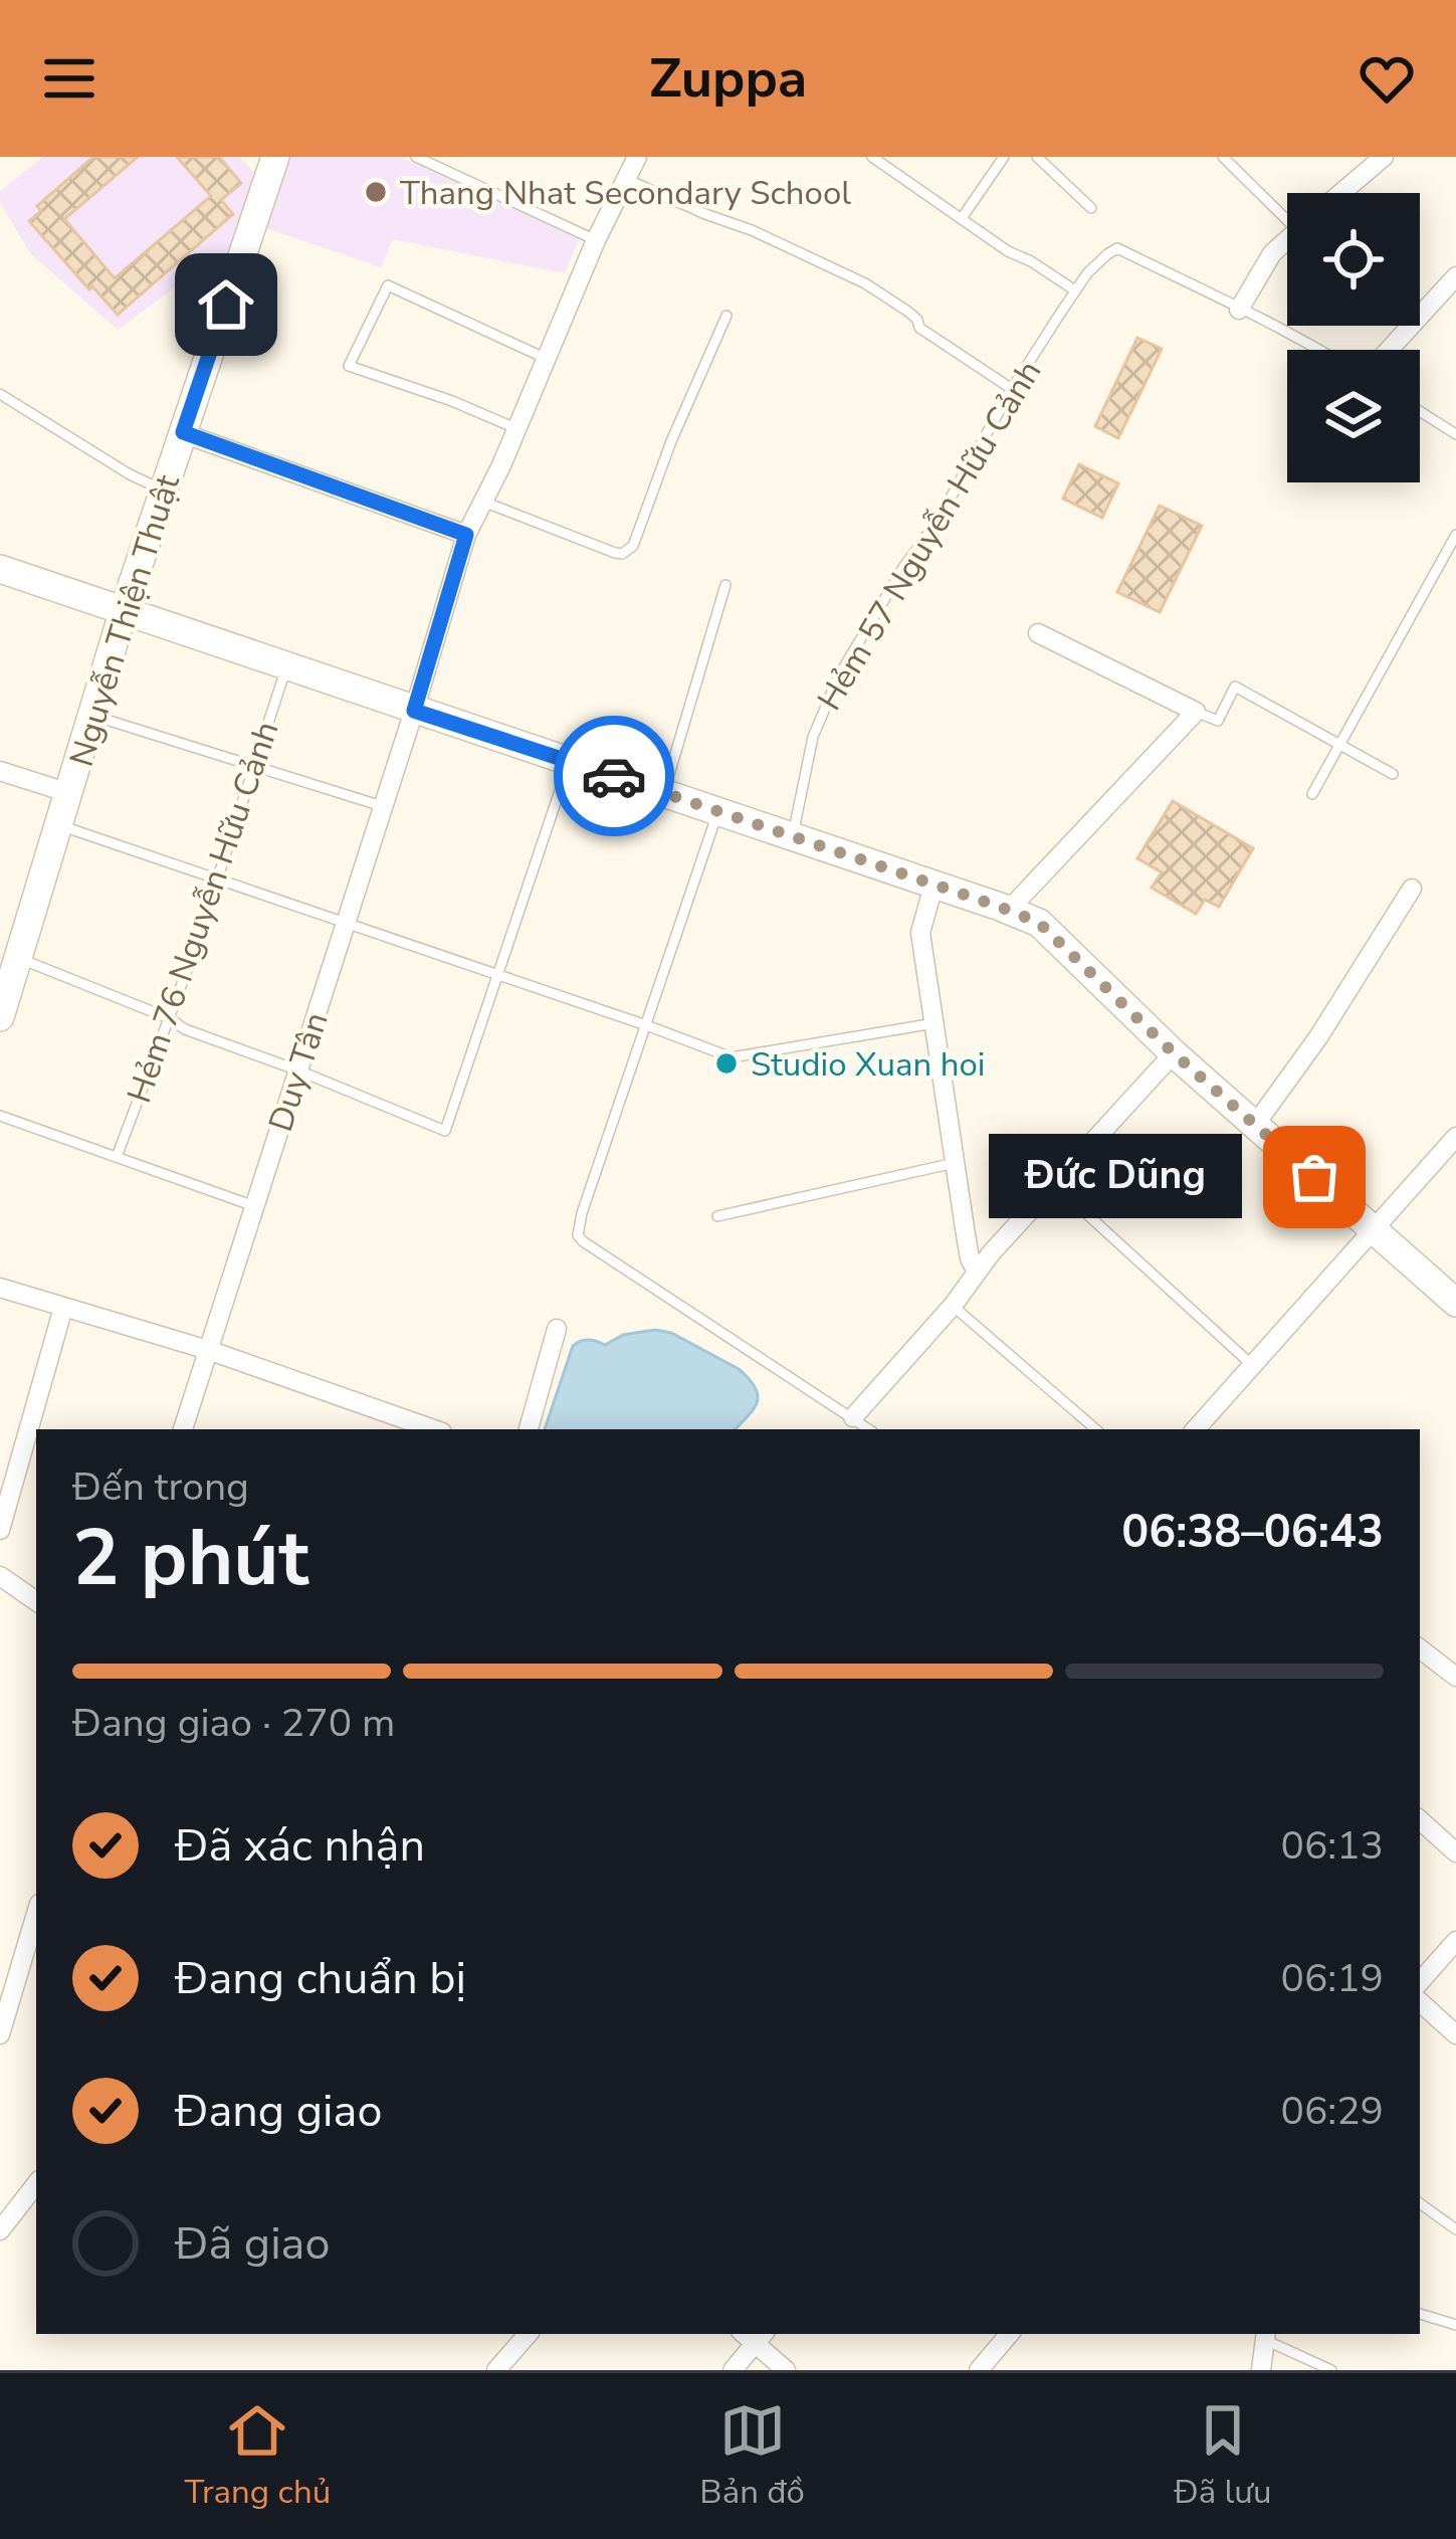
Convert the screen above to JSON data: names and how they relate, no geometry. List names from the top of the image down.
{
  "streets": {
    "street": ["Nguyễn Thiện Thuật", "Duy Tân"],
    "lane": ["Hẻm 57 Nguyễn Hữu Cảnh", "Hẻm 76 Nguyễn Hữu Cảnh"]
  },
  "places": ["Thang Nhat Secondary School", "Studio Xuan hoi", "Đức Dũng"],
  "page": {
    "header": "Zuppa",
    "bubble": "Đức Dũng",
    "heading": ["2 phút", "Đến trong", "06:38–06:43"],
    "bar": "Đang giao · 270 m",
    "list": [
      ["Đã xác nhận", "06:13"],
      ["Đang chuẩn bị", "06:19"],
      ["Đang giao", "06:29"],
      "Đã giao"
    ],
    "tabs": ["Trang chủ", "Bản đồ", "Đã lưu"]
  }
}
